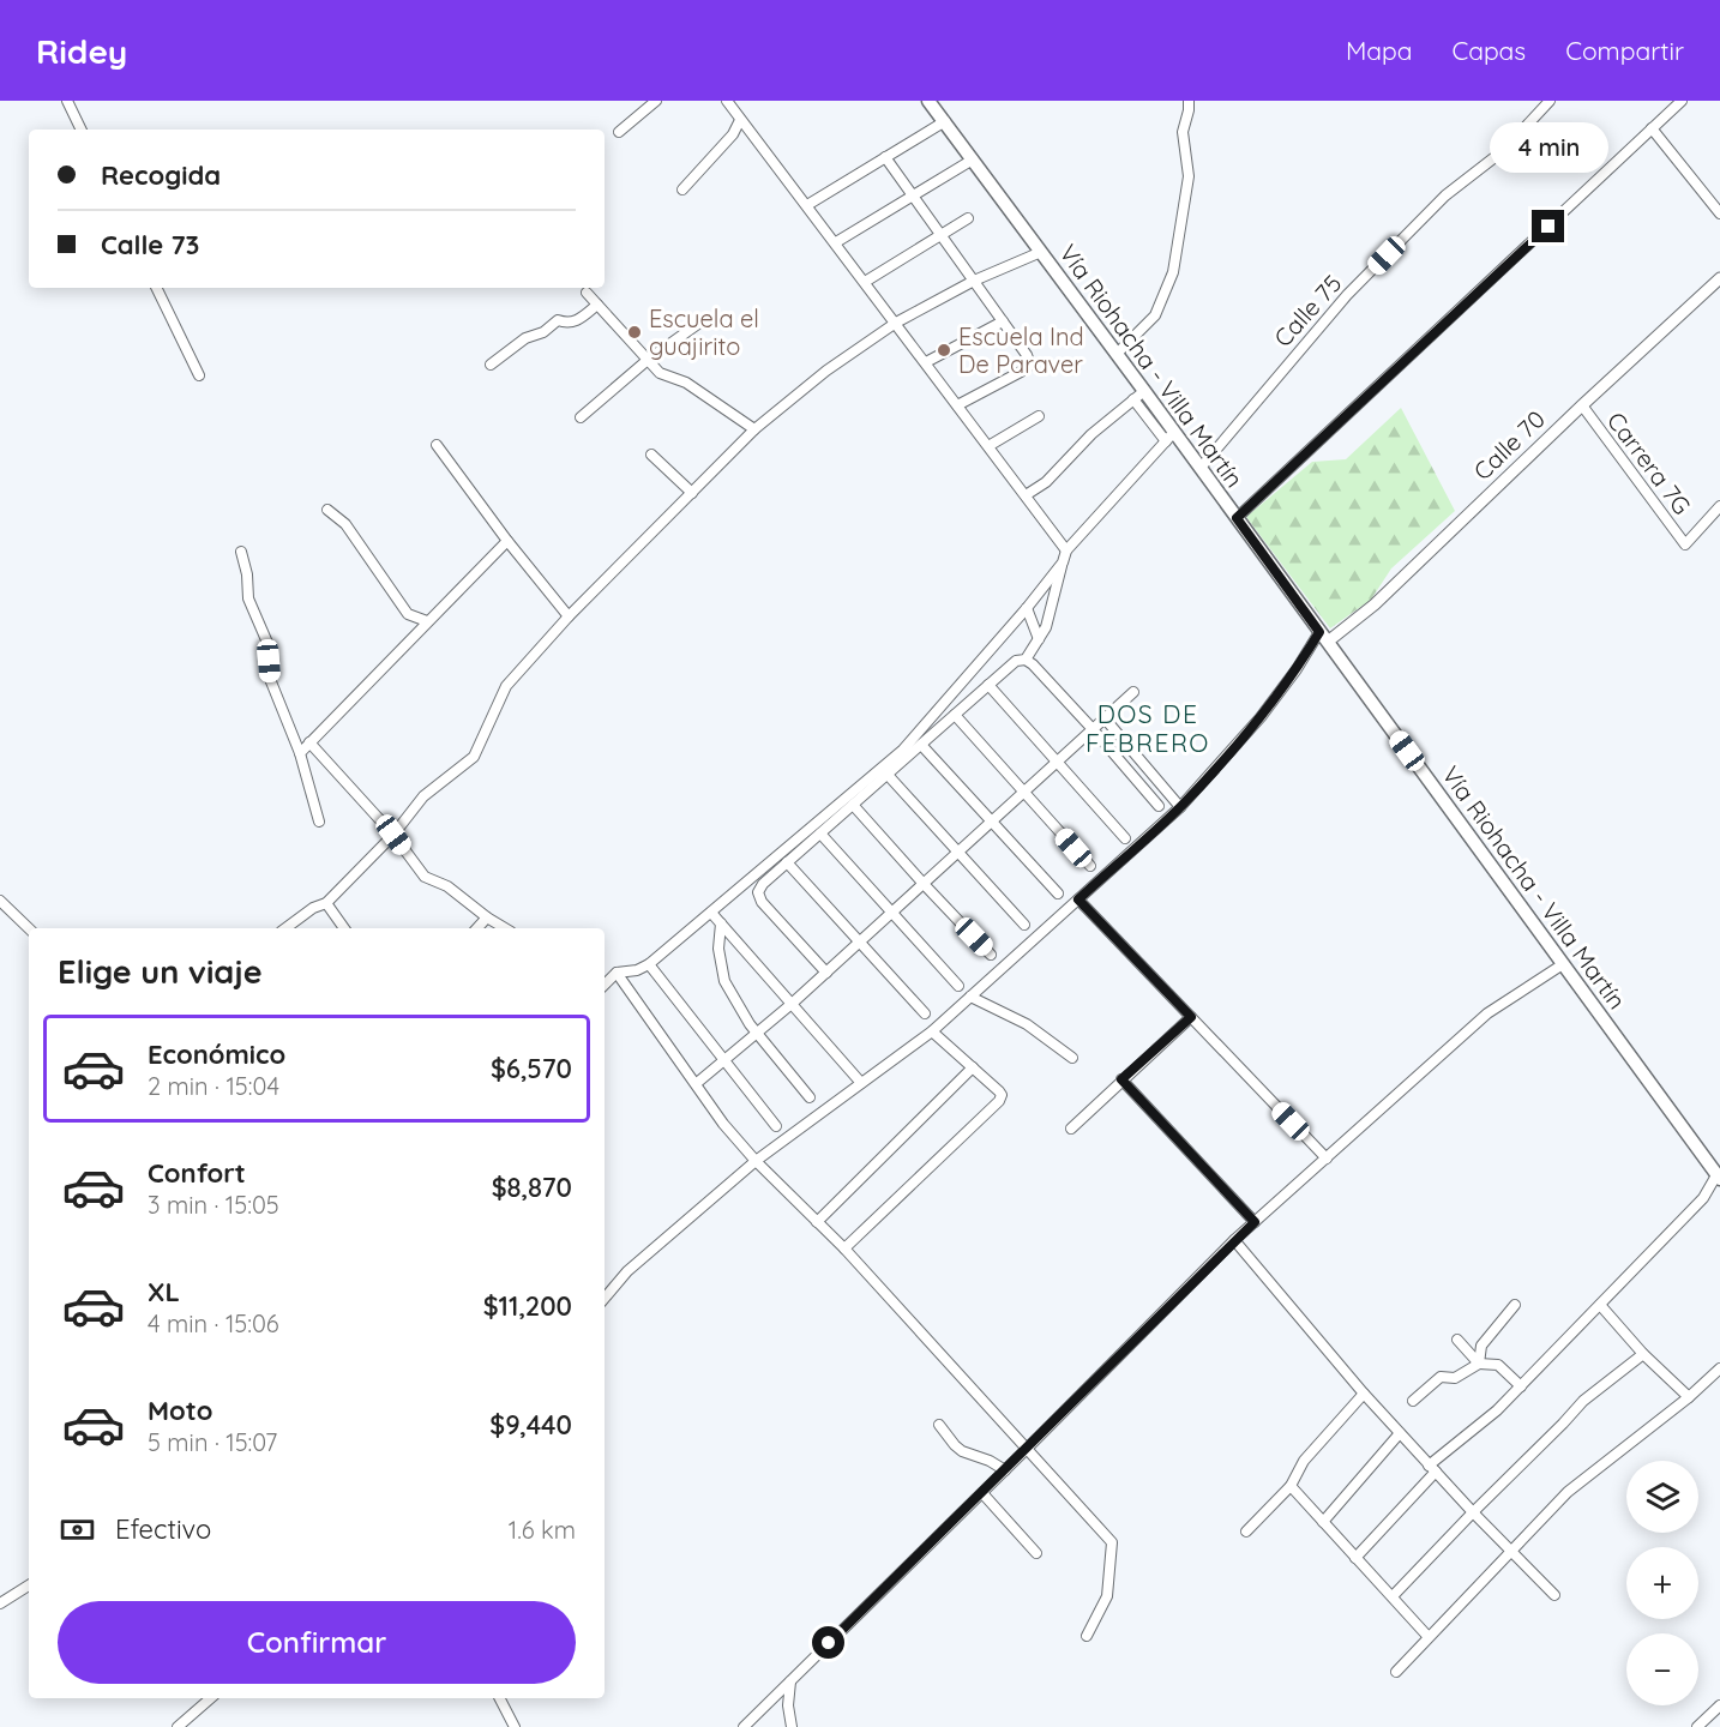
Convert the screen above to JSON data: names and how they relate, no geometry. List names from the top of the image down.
{
  "streets": {
    "main road": ["Vía Riohacha - Villa Martín"],
    "street": ["Calle 75", "Calle 70", "Carrera 7G"]
  },
  "crossings": [
    ["Calle 75", "Vía Riohacha - Villa Martín"],
    ["Vía Riohacha - Villa Martín", "Calle 70"],
    ["Calle 70", "Carrera 7G"]
  ],
  "districts": ["DOS DE FEBRERO"],
  "places": ["Escuela el guajirito", "Escuela Ind De Paraver"],
  "page": {
    "header": "Ridey",
    "nav": ["Mapa", "Capas", "Compartir"],
    "bubble": "4 min",
    "banner": ["Recogida", "Calle 73"],
    "heading": "Elige un viaje",
    "list": [
      {
        "name": "Económico",
        "note": "2 min · 15:04",
        "value": "$6,570"
      },
      {
        "name": "Confort",
        "note": "3 min · 15:05",
        "value": "$8,870"
      },
      {
        "name": "XL",
        "note": "4 min · 15:06",
        "value": "$11,200"
      },
      {
        "name": "Moto",
        "note": "5 min · 15:07",
        "value": "$9,440"
      }
    ],
    "map_buttons": ["+", "−"],
    "pay": ["Efectivo", "1.6 km"],
    "buttons": "Confirmar"
  }
}
